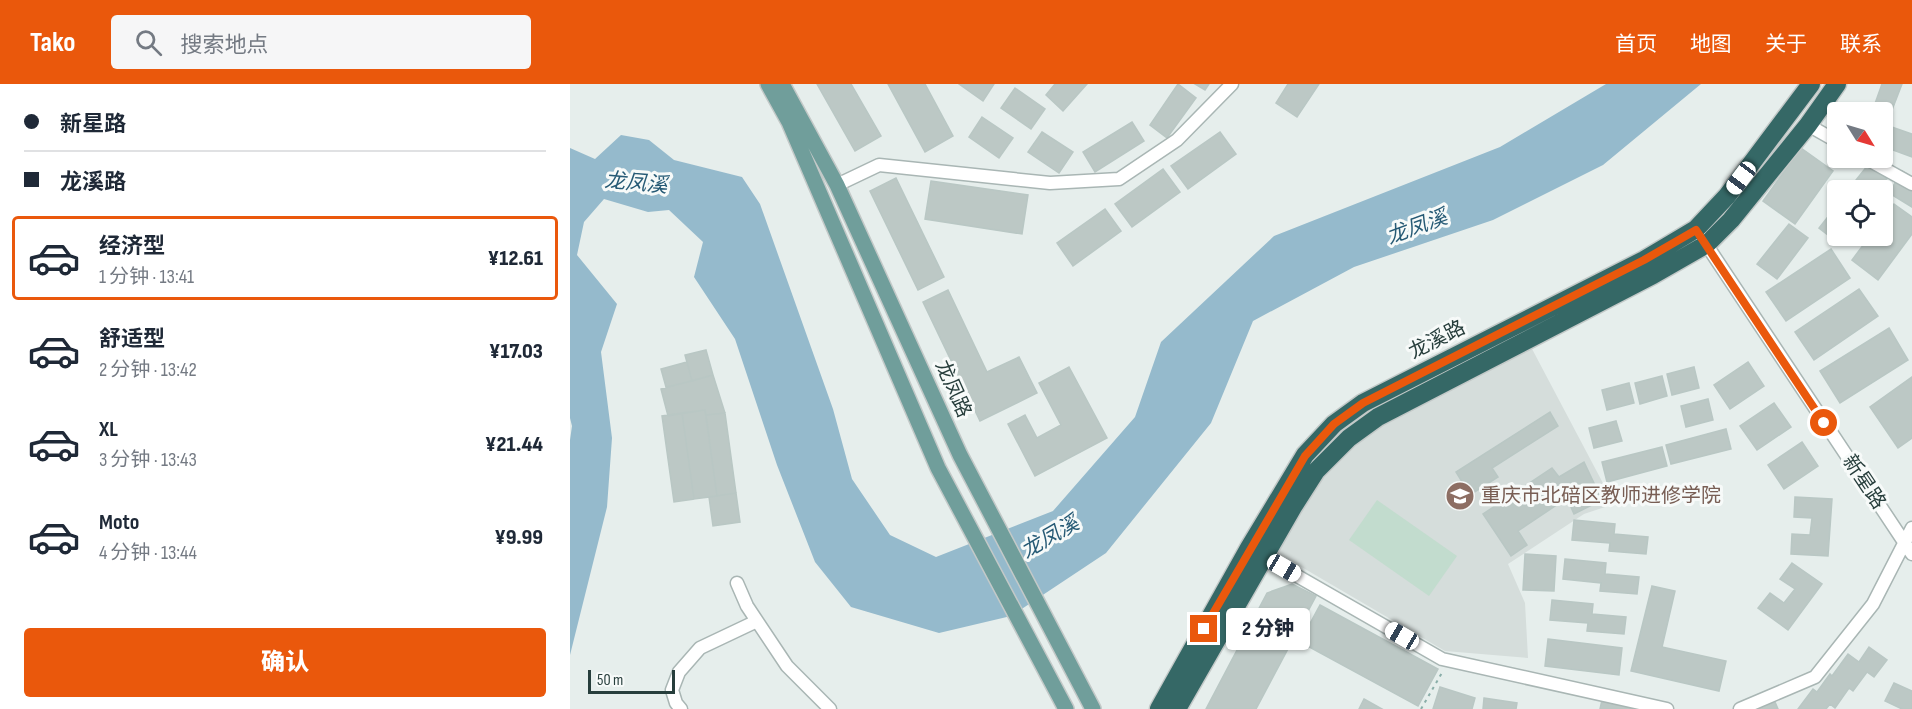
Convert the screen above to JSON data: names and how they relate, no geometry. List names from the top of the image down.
{
  "streets": {
    "highway": ["龙溪路"],
    "main road": ["龙凤路"],
    "street": ["新星路"]
  },
  "crossings": [
    ["龙溪路", "新星路"]
  ],
  "water": ["龙凤溪"],
  "places": {
    "school or university": ["重庆市北碚区教师进修学院"]
  },
  "scale_bar": "50 m",
  "north": "bottom right",
  "page": {
    "header": "Tako",
    "search": "搜索地点",
    "nav": [
      "首页",
      "地图",
      "关于",
      "联系"
    ],
    "banner": ["新星路", "龙溪路"],
    "list": [
      {
        "name": "经济型",
        "note": "1 分钟 · 13:41",
        "value": "¥12.61"
      },
      {
        "name": "舒适型",
        "note": "2 分钟 · 13:42",
        "value": "¥17.03"
      },
      {
        "name": "XL",
        "note": "3 分钟 · 13:43",
        "value": "¥21.44"
      },
      {
        "name": "Moto",
        "note": "4 分钟 · 13:44",
        "value": "¥9.99"
      }
    ],
    "bubble": "2 分钟",
    "buttons": "确认",
    "scale": "50 m"
  }
}
